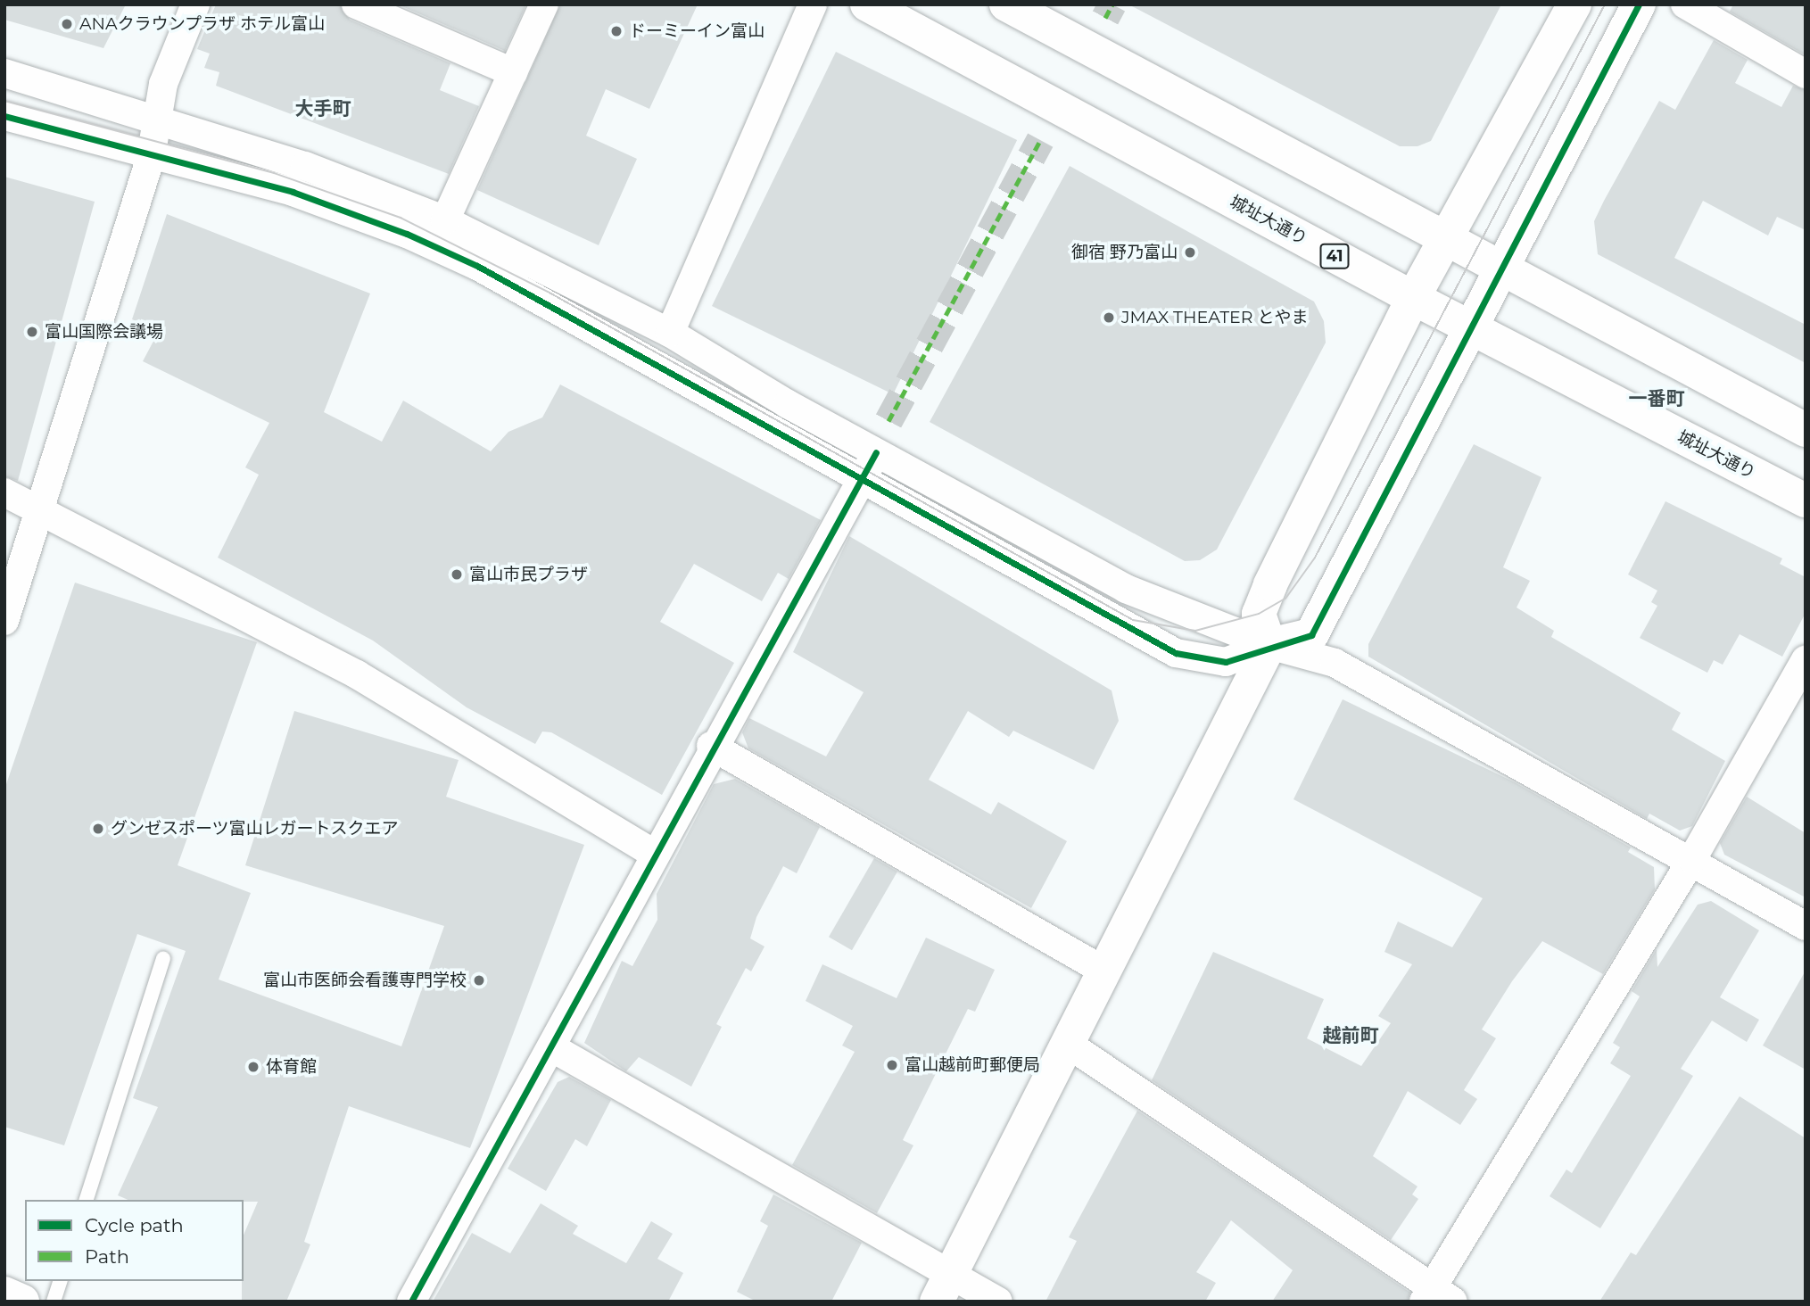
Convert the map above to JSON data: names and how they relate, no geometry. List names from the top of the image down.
{
  "streets": {
    "main road": ["城址大通り", "41"]
  },
  "districts": ["大手町", "一番町", "越前町"],
  "places": [
    "ANAクラウンプラザ ホテル富山",
    "ドーミーイン富山",
    "御宿 野乃富山",
    "JMAX THEATER とやま",
    "富山国際会議場",
    "富山市民プラザ",
    "グンゼスポーツ富山レガートスクエア",
    "富山市医師会看護専門学校",
    "富山越前町郵便局",
    "体育館"
  ],
  "legend": ["Cycle path", "Path"]
}
